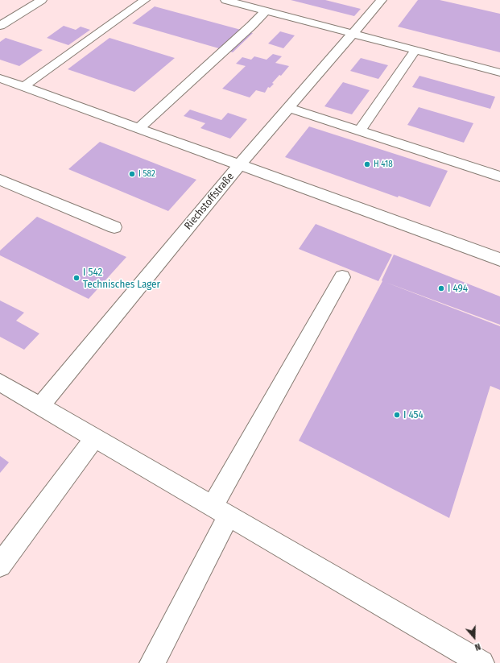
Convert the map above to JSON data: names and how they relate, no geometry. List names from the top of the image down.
{
  "streets": {
    "street": ["Riechstoffstraße"]
  },
  "places": [
    "H 418",
    "I 582",
    "I 542 Technisches Lager",
    "I 494",
    "I 454"
  ],
  "north": "bottom"
}
